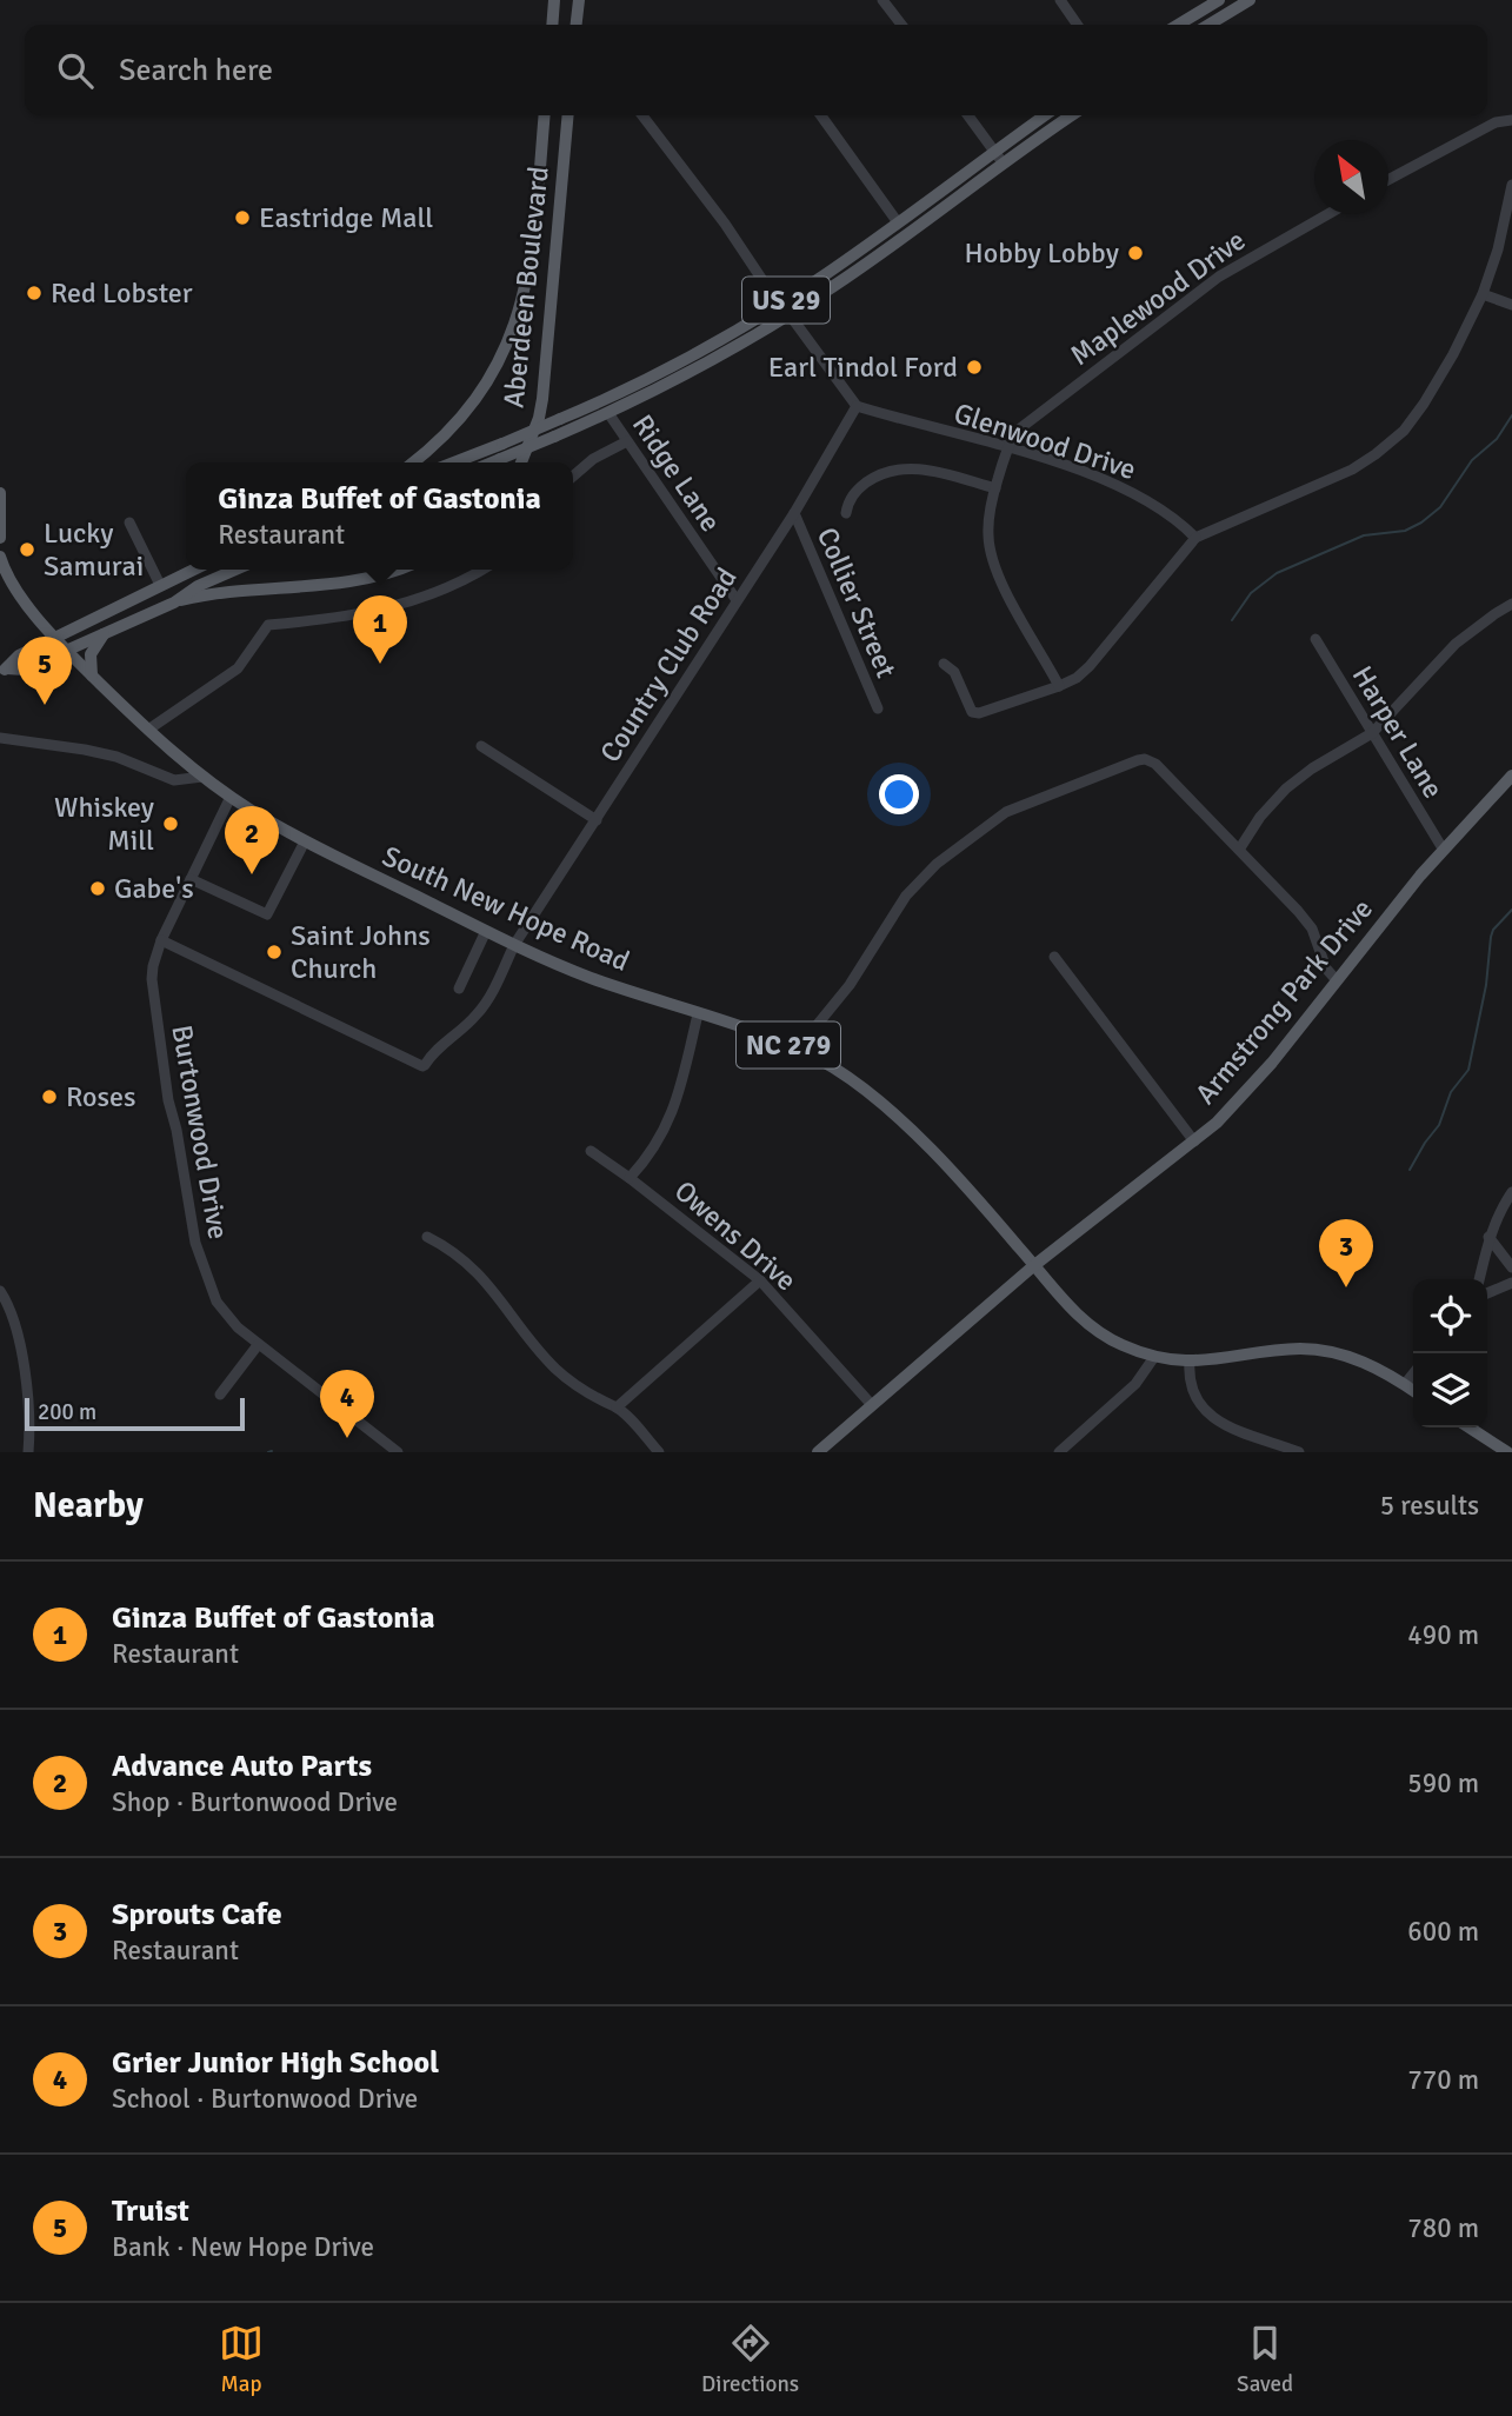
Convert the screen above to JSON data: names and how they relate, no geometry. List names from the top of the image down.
{
  "streets": {
    "main road": [
      "Aberdeen Boulevard",
      "US 29",
      "South New Hope Road",
      "Armstrong Park Drive",
      "NC 279"
    ],
    "street": [
      "Maplewood Drive",
      "Glenwood Drive",
      "Ridge Lane",
      "Collier Street",
      "Country Club Road",
      "Harper Lane",
      "Burtonwood Drive",
      "Owens Drive"
    ]
  },
  "crossings": [
    ["Maplewood Drive", "Glenwood Drive"],
    ["US 29", "Ridge Lane"],
    ["Glenwood Drive", "Country Club Road"],
    ["Ridge Lane", "Country Club Road"],
    ["Collier Street", "Country Club Road"],
    ["Country Club Road", "South New Hope Road"],
    ["Country Club Road", "Burtonwood Drive"],
    ["Harper Lane", "Armstrong Park Drive"],
    ["South New Hope Road", "Armstrong Park Drive"],
    ["South New Hope Road", "NC 279"],
    ["South New Hope Road", "Burtonwood Drive"],
    ["Armstrong Park Drive", "Owens Drive"]
  ],
  "places": [
    "Eastridge Mall",
    "Hobby Lobby",
    "Red Lobster",
    "Earl Tindol Ford",
    "Lucky Samurai",
    "Whiskey Mill",
    "Gabe's",
    "Saint Johns Church",
    "Roses"
  ],
  "scale_bar": "200 m",
  "north": "top left",
  "page": {
    "search": "Search here",
    "popup": ["Ginza Buffet of Gastonia", "Restaurant"],
    "pins": [
      "1",
      "5",
      "2",
      "3",
      "4"
    ],
    "scale": "200 m",
    "heading": ["Nearby", "5 results"],
    "list": [
      {
        "mark": "1",
        "name": "Ginza Buffet of Gastonia",
        "note": "Restaurant",
        "value": "490 m"
      },
      {
        "mark": "2",
        "name": "Advance Auto Parts",
        "note": "Shop · Burtonwood Drive",
        "value": "590 m"
      },
      {
        "mark": "3",
        "name": "Sprouts Cafe",
        "note": "Restaurant",
        "value": "600 m"
      },
      {
        "mark": "4",
        "name": "Grier Junior High School",
        "note": "School · Burtonwood Drive",
        "value": "770 m"
      },
      {
        "mark": "5",
        "name": "Truist",
        "note": "Bank · New Hope Drive",
        "value": "780 m"
      }
    ],
    "nav": ["Map", "Directions", "Saved"]
  }
}
